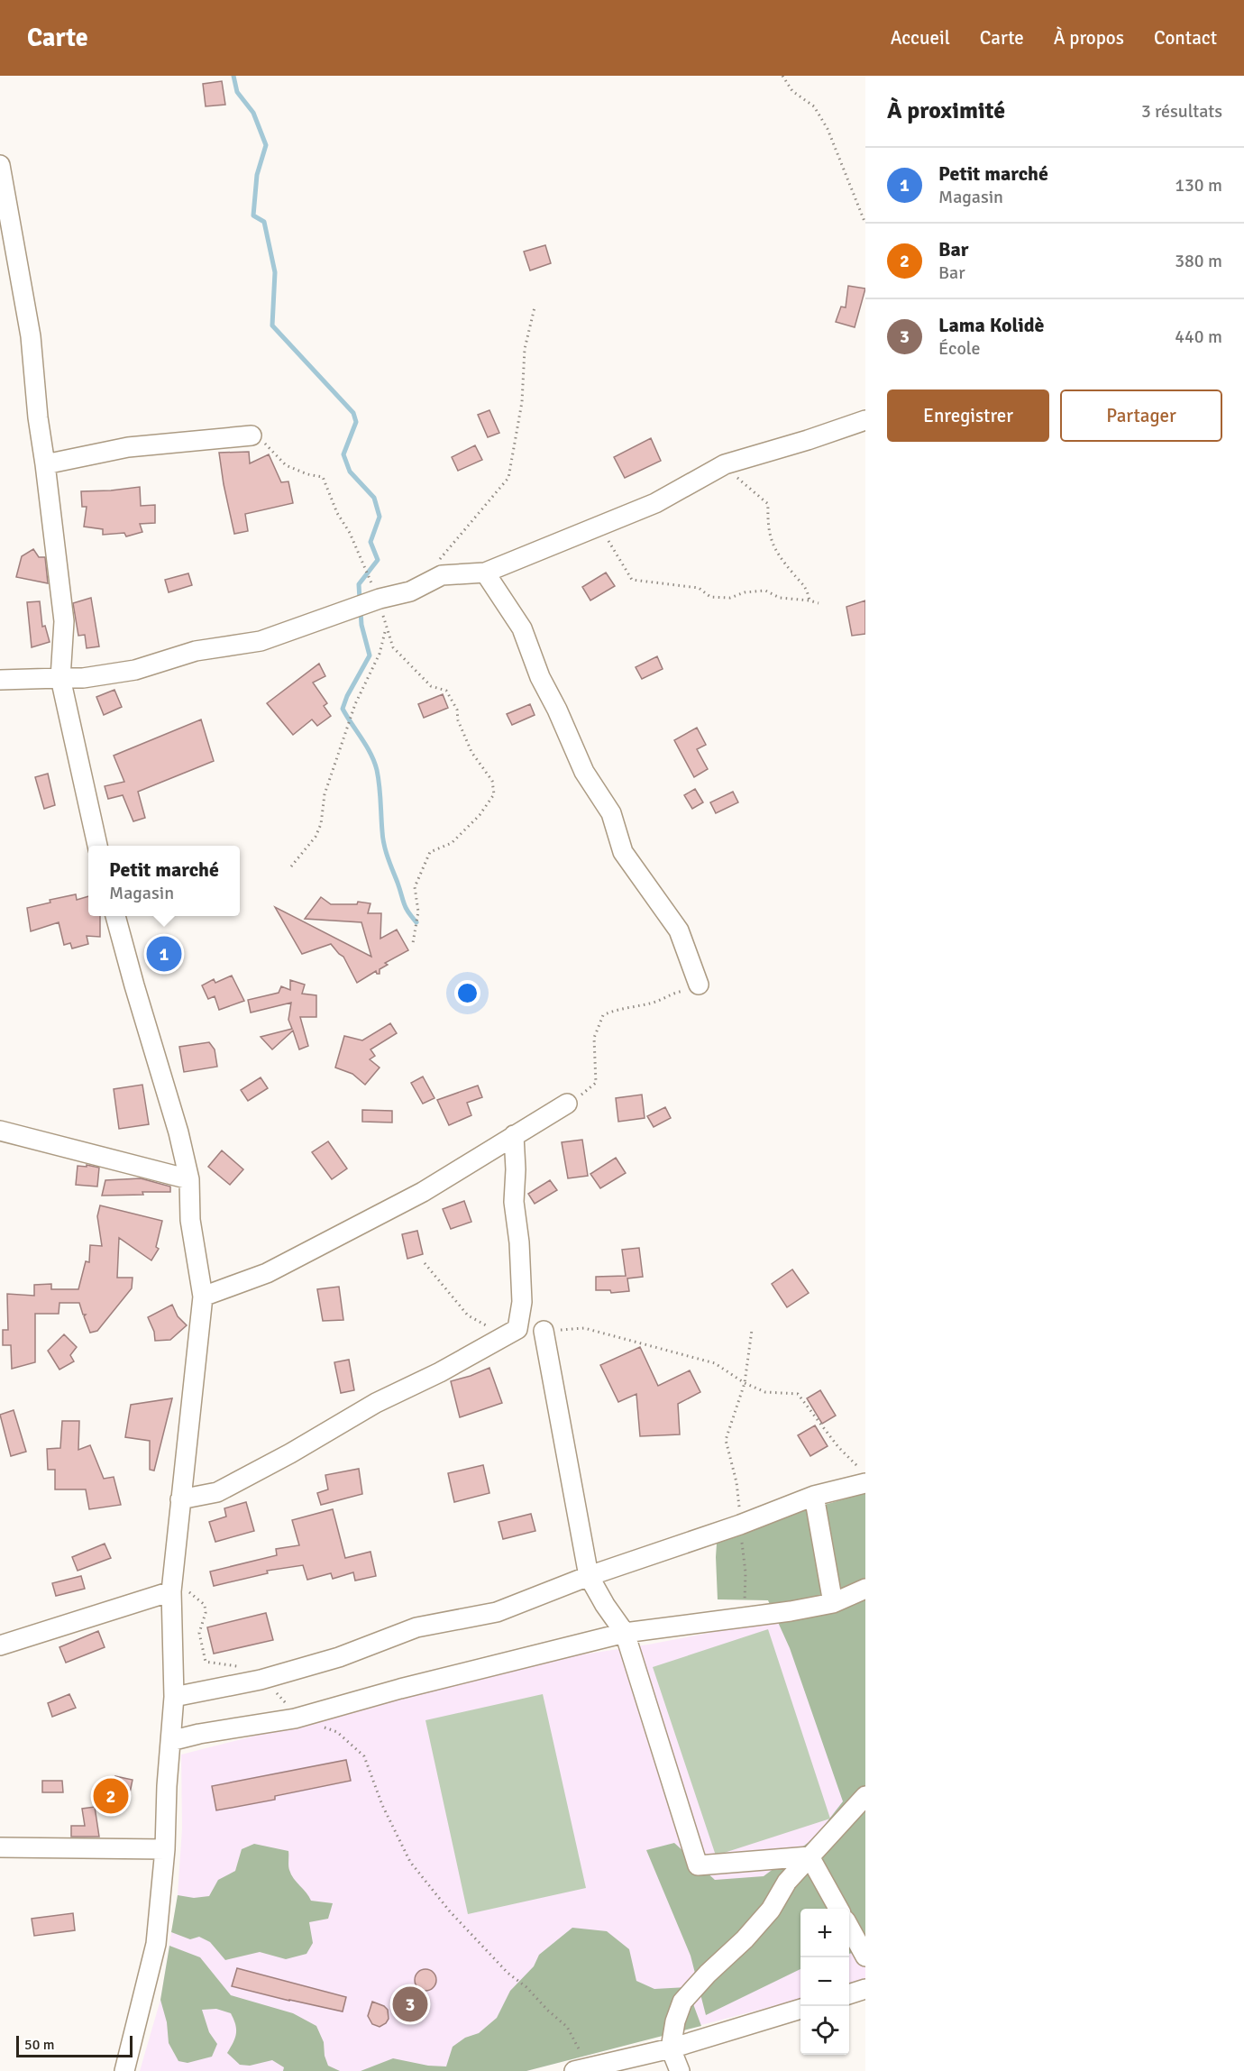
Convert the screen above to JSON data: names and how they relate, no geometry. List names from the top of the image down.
{
  "scale_bar": "50 m",
  "page": {
    "header": "Carte",
    "nav": [
      "Accueil",
      "Carte",
      "À propos",
      "Contact"
    ],
    "heading": ["À proximité", "3 résultats"],
    "list": [
      {
        "mark": "1",
        "name": "Petit marché",
        "note": "Magasin",
        "value": "130 m"
      },
      {
        "mark": "2",
        "name": "Bar",
        "note": "Bar",
        "value": "380 m"
      },
      {
        "mark": "3",
        "name": "Lama Kolidè",
        "note": "École",
        "value": "440 m"
      }
    ],
    "buttons": ["Enregistrer", "Partager"],
    "popup": ["Petit marché", "Magasin"],
    "pins": ["1", "2", "3"],
    "map_buttons": ["+", "−"],
    "scale": "50 m"
  }
}
